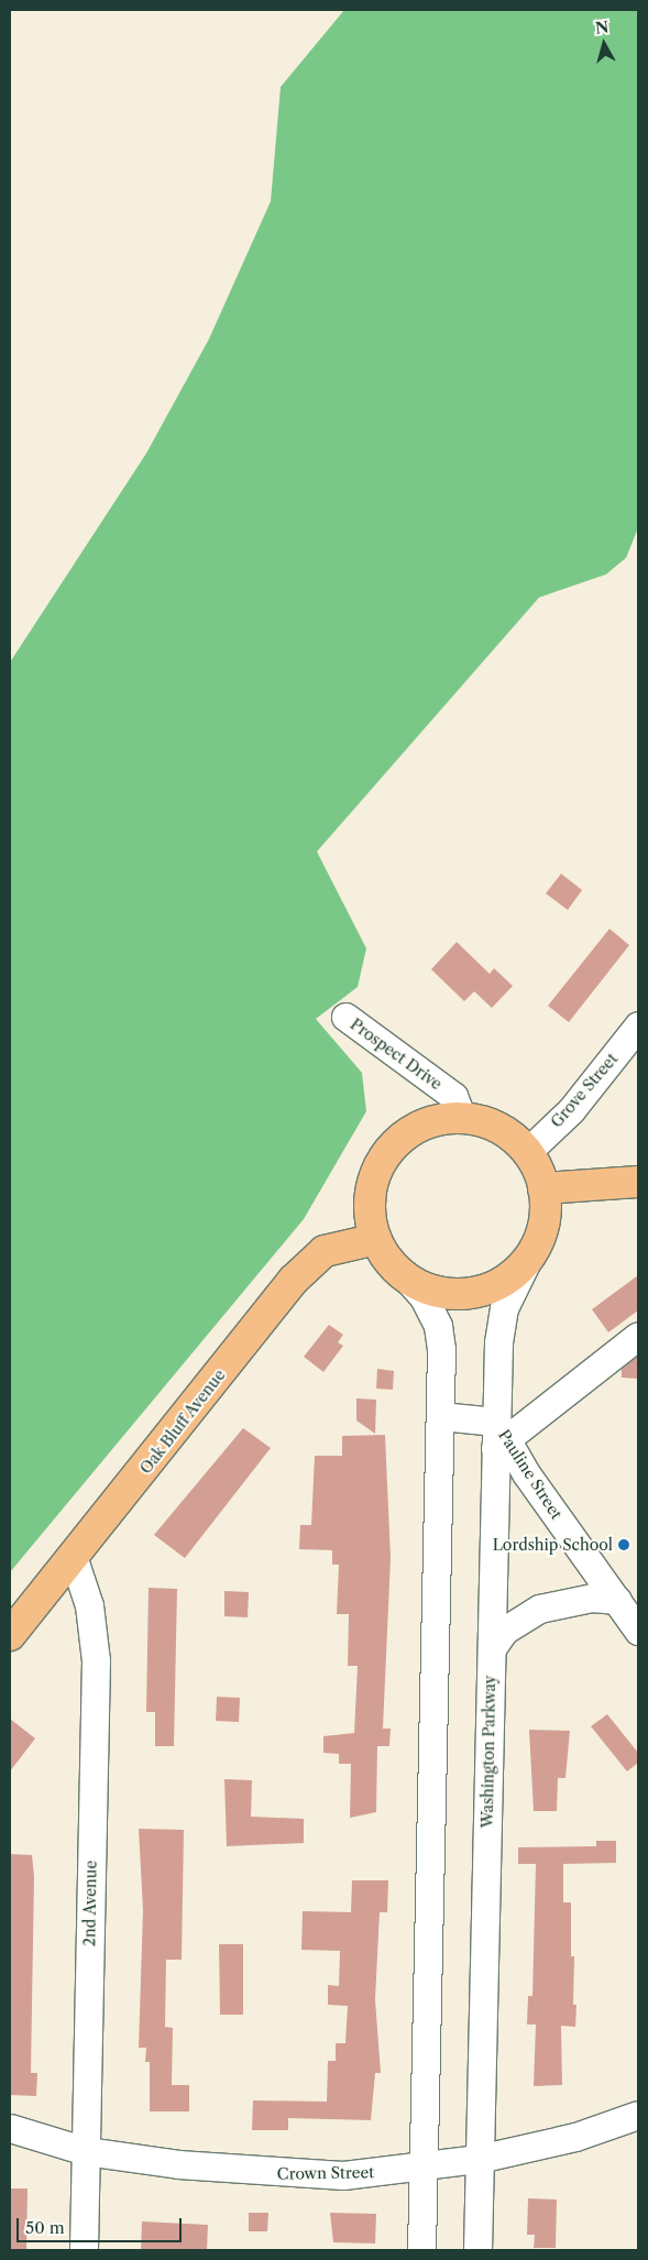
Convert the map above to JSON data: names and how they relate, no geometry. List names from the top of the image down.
{
  "streets": {
    "main road": ["Oak Bluff Avenue"],
    "street": [
      "Prospect Drive",
      "Grove Street",
      "Pauline Street",
      "Washington Parkway",
      "2nd Avenue",
      "Crown Street"
    ]
  },
  "crossings": [
    ["Prospect Drive", "Grove Street"],
    ["Prospect Drive", "Oak Bluff Avenue"],
    ["Prospect Drive", "Washington Parkway"],
    ["Grove Street", "Oak Bluff Avenue"],
    ["Grove Street", "Washington Parkway"],
    ["Oak Bluff Avenue", "Washington Parkway"],
    ["Oak Bluff Avenue", "2nd Avenue"],
    ["Pauline Street", "Washington Parkway"],
    ["Washington Parkway", "Crown Street"],
    ["2nd Avenue", "Crown Street"]
  ],
  "places": ["Lordship School"],
  "scale_bar": "50 m",
  "north": "top"
}
